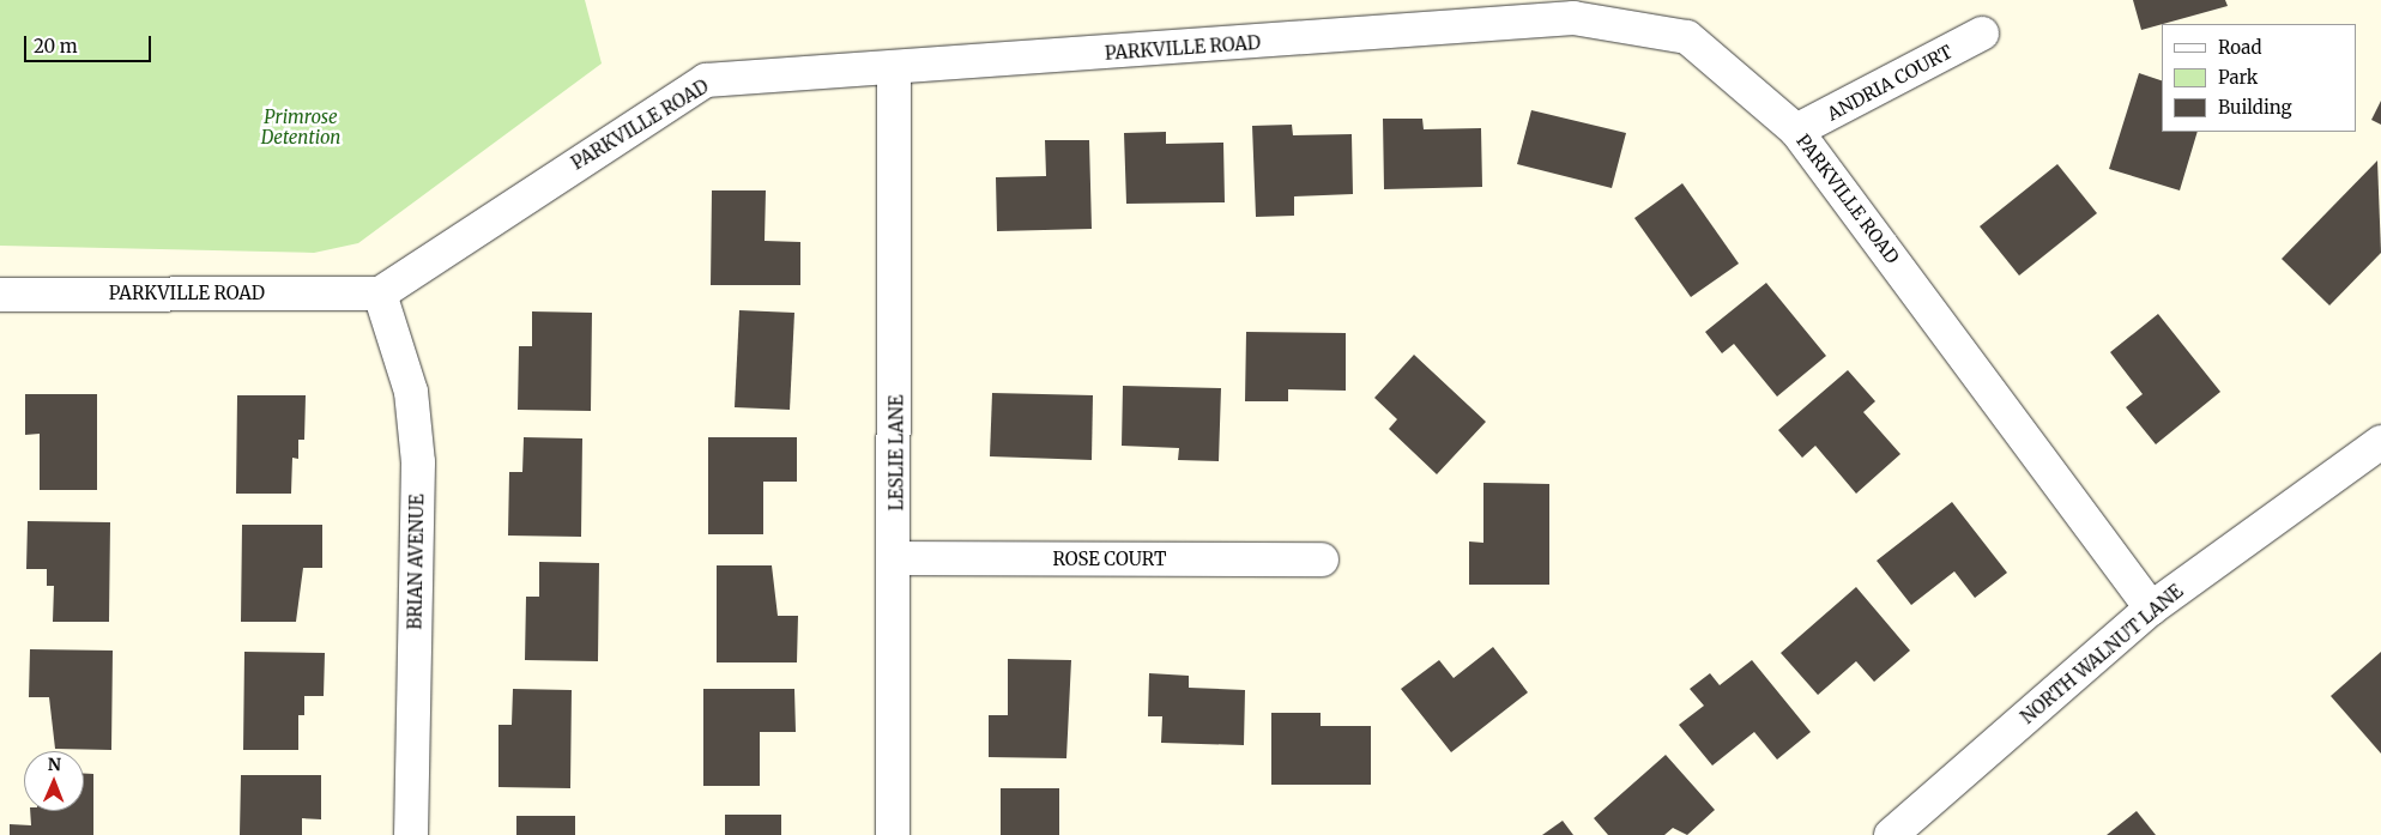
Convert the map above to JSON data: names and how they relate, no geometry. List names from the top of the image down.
{
  "streets": {
    "street": [
      "PARKVILLE ROAD",
      "ANDRIA COURT",
      "LESLIE LANE",
      "ROSE COURT",
      "BRIAN AVENUE",
      "NORTH WALNUT LANE"
    ]
  },
  "crossings": [
    ["PARKVILLE ROAD", "ANDRIA COURT"],
    ["PARKVILLE ROAD", "LESLIE LANE"],
    ["PARKVILLE ROAD", "BRIAN AVENUE"],
    ["PARKVILLE ROAD", "NORTH WALNUT LANE"],
    ["LESLIE LANE", "ROSE COURT"]
  ],
  "parks": ["Primrose Detention"],
  "legend": ["Road", "Park", "Building"],
  "scale_bar": "20 m",
  "north": "top"
}
